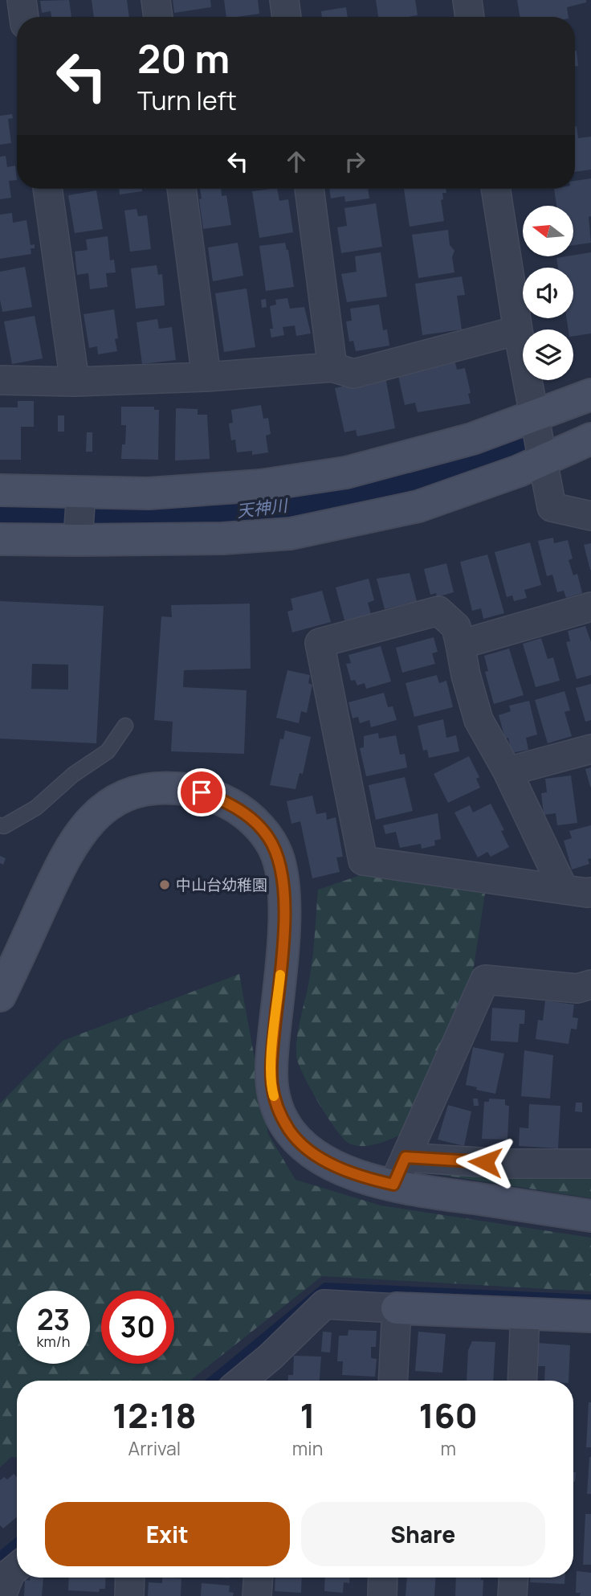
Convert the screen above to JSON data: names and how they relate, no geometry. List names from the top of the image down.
{
  "water": ["天神川"],
  "places": ["中山台幼稚園"],
  "north": "left",
  "page": {
    "turn": ["20 m", "Turn left"],
    "speed": "23 km/h",
    "limit": "30",
    "eta": [
      "12:18",
      "Arrival",
      "1",
      "min",
      "160",
      "m"
    ],
    "buttons": ["Exit", "Share"]
  }
}
